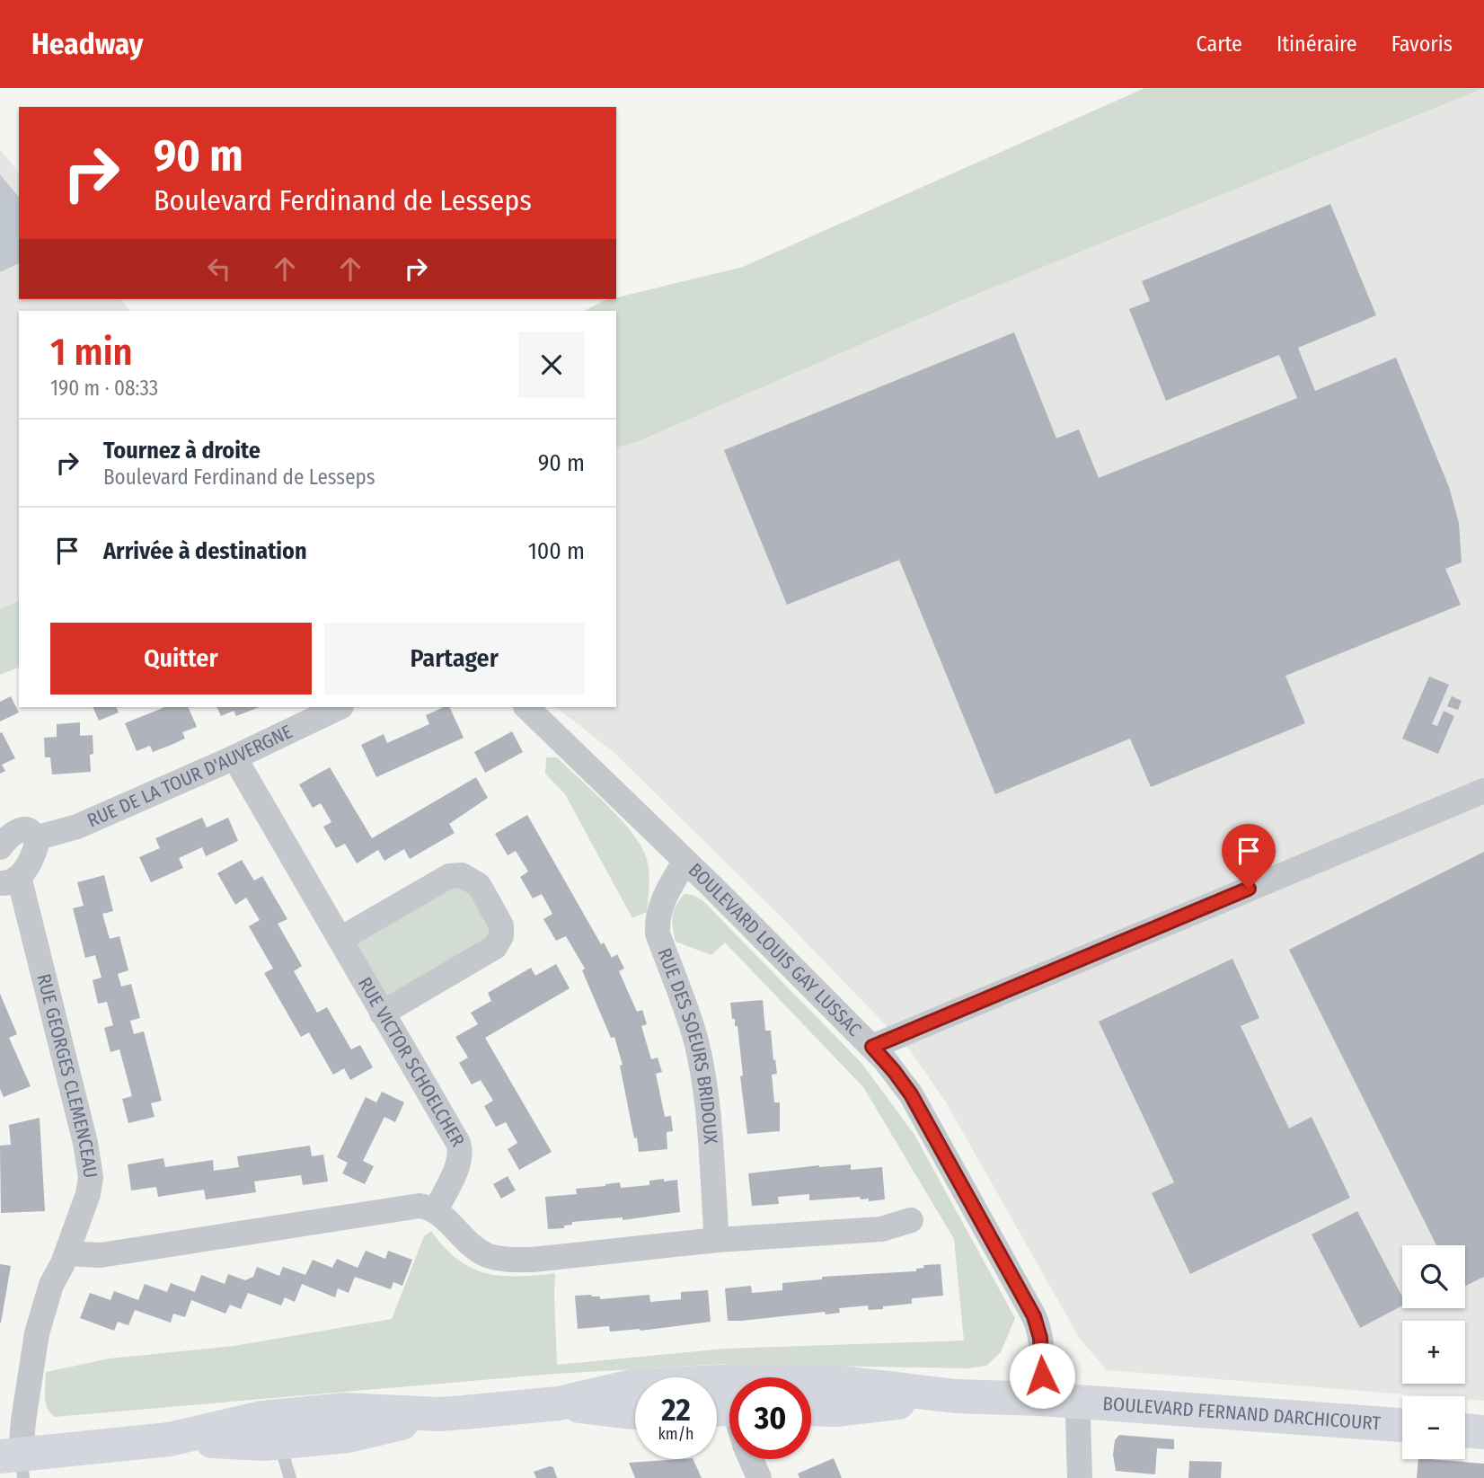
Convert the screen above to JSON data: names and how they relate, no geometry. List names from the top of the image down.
{
  "streets": {
    "main road": ["BOULEVARD FERNAND DARCHICOURT"],
    "street": [
      "RUE DE LA TOUR D'AUVERGNE",
      "BOULEVARD LOUIS GAY LUSSAC",
      "RUE DES SOEURS BRIDOUX",
      "RUE VICTOR SCHOELCHER",
      "RUE GEORGES CLEMENCEAU"
    ]
  },
  "crossings": [
    ["RUE DE LA TOUR D'AUVERGNE", "RUE VICTOR SCHOELCHER"],
    ["BOULEVARD LOUIS GAY LUSSAC", "RUE DES SOEURS BRIDOUX"],
    ["BOULEVARD LOUIS GAY LUSSAC", "BOULEVARD FERNAND DARCHICOURT"],
    ["RUE GEORGES CLEMENCEAU", "BOULEVARD FERNAND DARCHICOURT"]
  ],
  "page": {
    "header": "Headway",
    "nav": ["Carte", "Itinéraire", "Favoris"],
    "turn": ["90 m", "Boulevard Ferdinand de Lesseps"],
    "heading": ["1 min", "190 m · 08:33"],
    "list": [
      {
        "name": "Tournez à droite",
        "note": "Boulevard Ferdinand de Lesseps",
        "value": "90 m"
      },
      {
        "name": "Arrivée à destination",
        "value": "100 m"
      }
    ],
    "buttons": ["Quitter", "Partager"],
    "map_buttons": ["+", "−"],
    "speed": "22 km/h",
    "limit": "30"
  }
}
